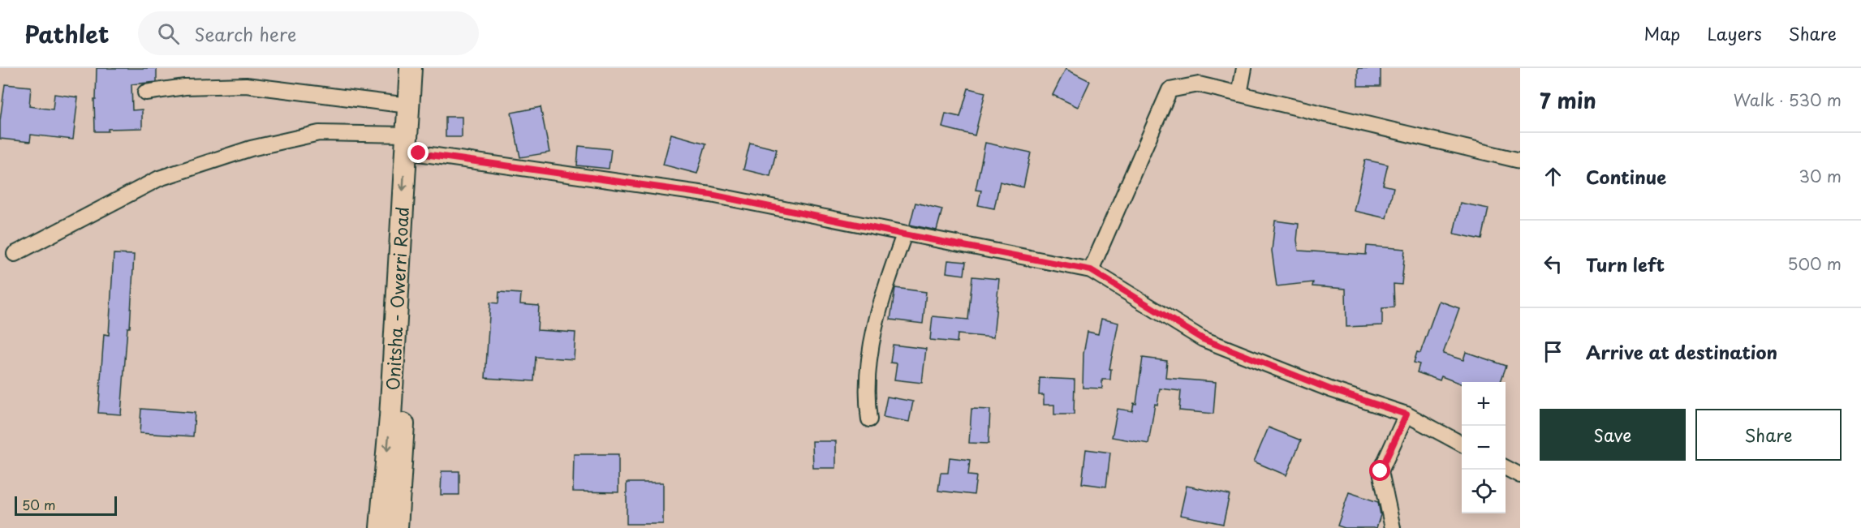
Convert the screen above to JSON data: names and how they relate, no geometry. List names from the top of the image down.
{
  "streets": {
    "highway": ["Onitsha - Owerri Road"]
  },
  "scale_bar": "50 m",
  "page": {
    "header": "Pathlet",
    "search": "Search here",
    "nav": ["Map", "Layers", "Share"],
    "heading": ["7 min", "Walk · 530 m"],
    "list": [
      ["Continue", "30 m"],
      ["Turn left", "500 m"],
      "Arrive at destination"
    ],
    "map_buttons": ["+", "−"],
    "buttons": ["Save", "Share"],
    "scale": "50 m"
  }
}
